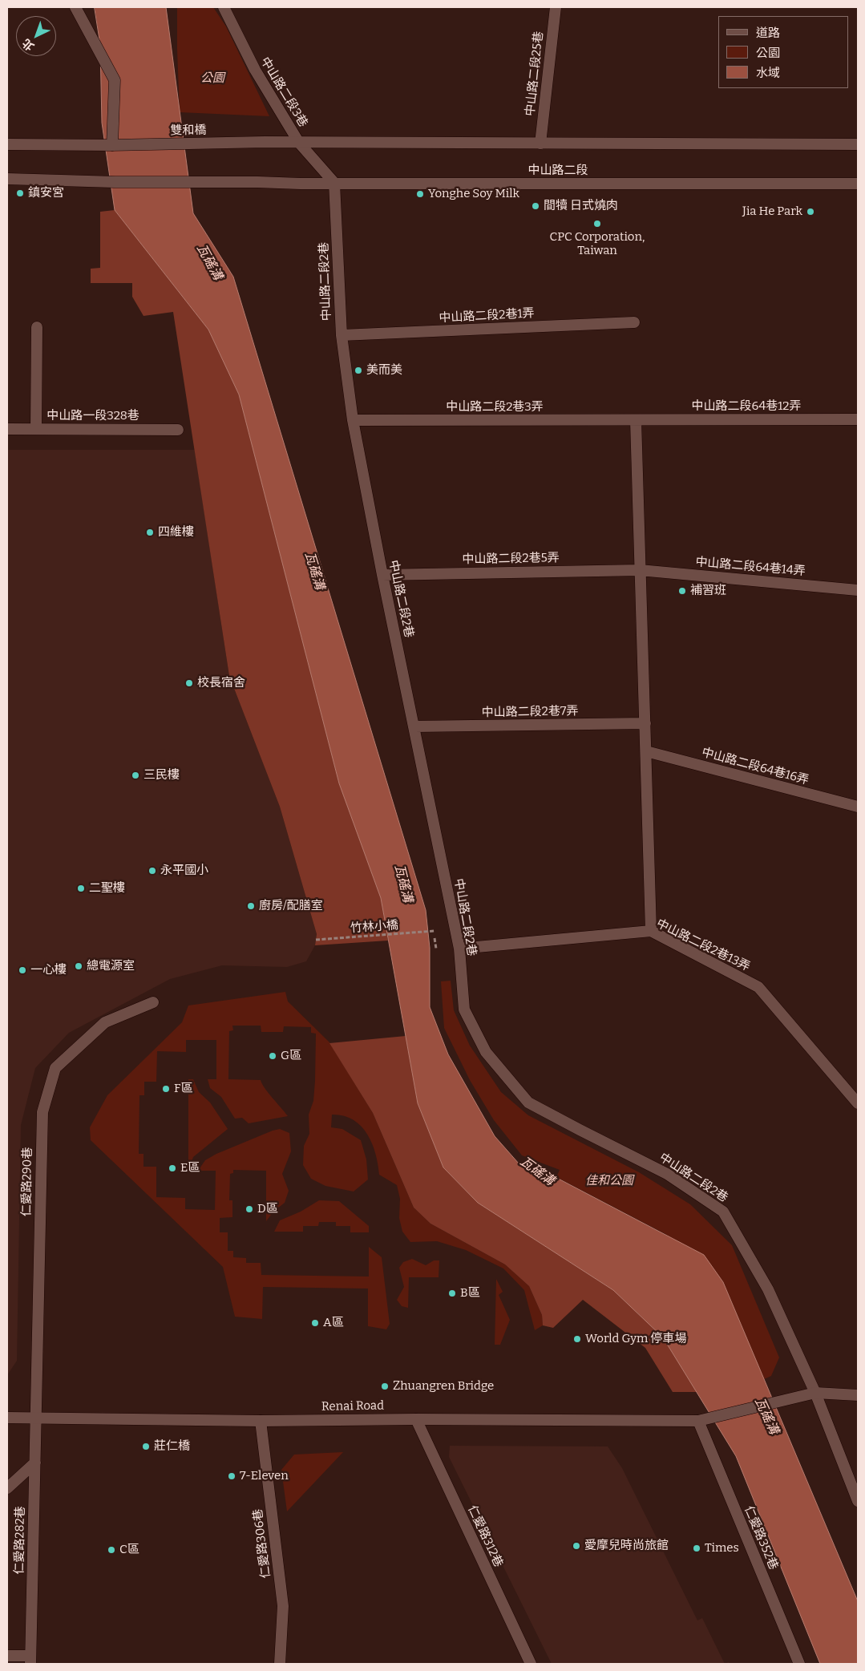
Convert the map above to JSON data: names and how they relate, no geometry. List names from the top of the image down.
{
  "streets": {
    "street": [
      "中山路二段25巷",
      "中山路二段3巷",
      "雙和橋",
      "中山路二段",
      "中山路二段2巷",
      "中山路二段2巷1弄",
      "中山路二段64巷12弄",
      "中山路二段2巷3弄",
      "中山路一段328巷",
      "中山路二段2巷5弄",
      "中山路二段64巷14弄",
      "中山路二段2巷7弄",
      "中山路二段64巷16弄",
      "中山路二段2巷13弄",
      "仁愛路290巷",
      "Renai Road",
      "仁愛路312巷",
      "仁愛路352巷",
      "仁愛路282巷",
      "仁愛路306巷"
    ],
    "path": ["竹林小橋"]
  },
  "crossings": [
    ["中山路二段3巷", "雙和橋"],
    ["中山路二段3巷", "中山路二段"],
    ["中山路二段3巷", "中山路二段2巷"],
    ["中山路二段", "中山路二段2巷"],
    ["中山路二段2巷", "中山路二段2巷1弄"],
    ["中山路二段2巷", "中山路二段2巷3弄"],
    ["中山路二段2巷", "中山路二段2巷5弄"],
    ["中山路二段2巷", "中山路二段2巷7弄"],
    ["中山路二段2巷", "中山路二段2巷13弄"],
    ["中山路二段64巷12弄", "中山路二段2巷3弄"],
    ["中山路二段2巷5弄", "中山路二段64巷14弄"],
    ["仁愛路290巷", "Renai Road"],
    ["仁愛路290巷", "仁愛路282巷"],
    ["Renai Road", "仁愛路312巷"],
    ["Renai Road", "仁愛路352巷"],
    ["Renai Road", "仁愛路282巷"],
    ["Renai Road", "仁愛路306巷"]
  ],
  "water": ["瓦磘溝"],
  "parks": ["公園", "佳和公園"],
  "places": [
    "鎮安宮",
    "Yonghe Soy Milk",
    "間犢 日式燒肉",
    "Jia He Park",
    "CPC Corporation, Taiwan",
    "美而美",
    "四維樓",
    "補習班",
    "校長宿舍",
    "三民樓",
    "永平國小",
    "二聖樓",
    "廚房/配膳室",
    "總電源室",
    "一心樓",
    "G區",
    "F區",
    "E區",
    "D區",
    "B區",
    "A區",
    "World Gym 停車場",
    "Zhuangren Bridge",
    "莊仁橋",
    "7-Eleven",
    "愛摩兒時尚旅館",
    "Times",
    "C區"
  ],
  "legend": ["道路", "公園", "水域"],
  "north": "bottom left"
}
